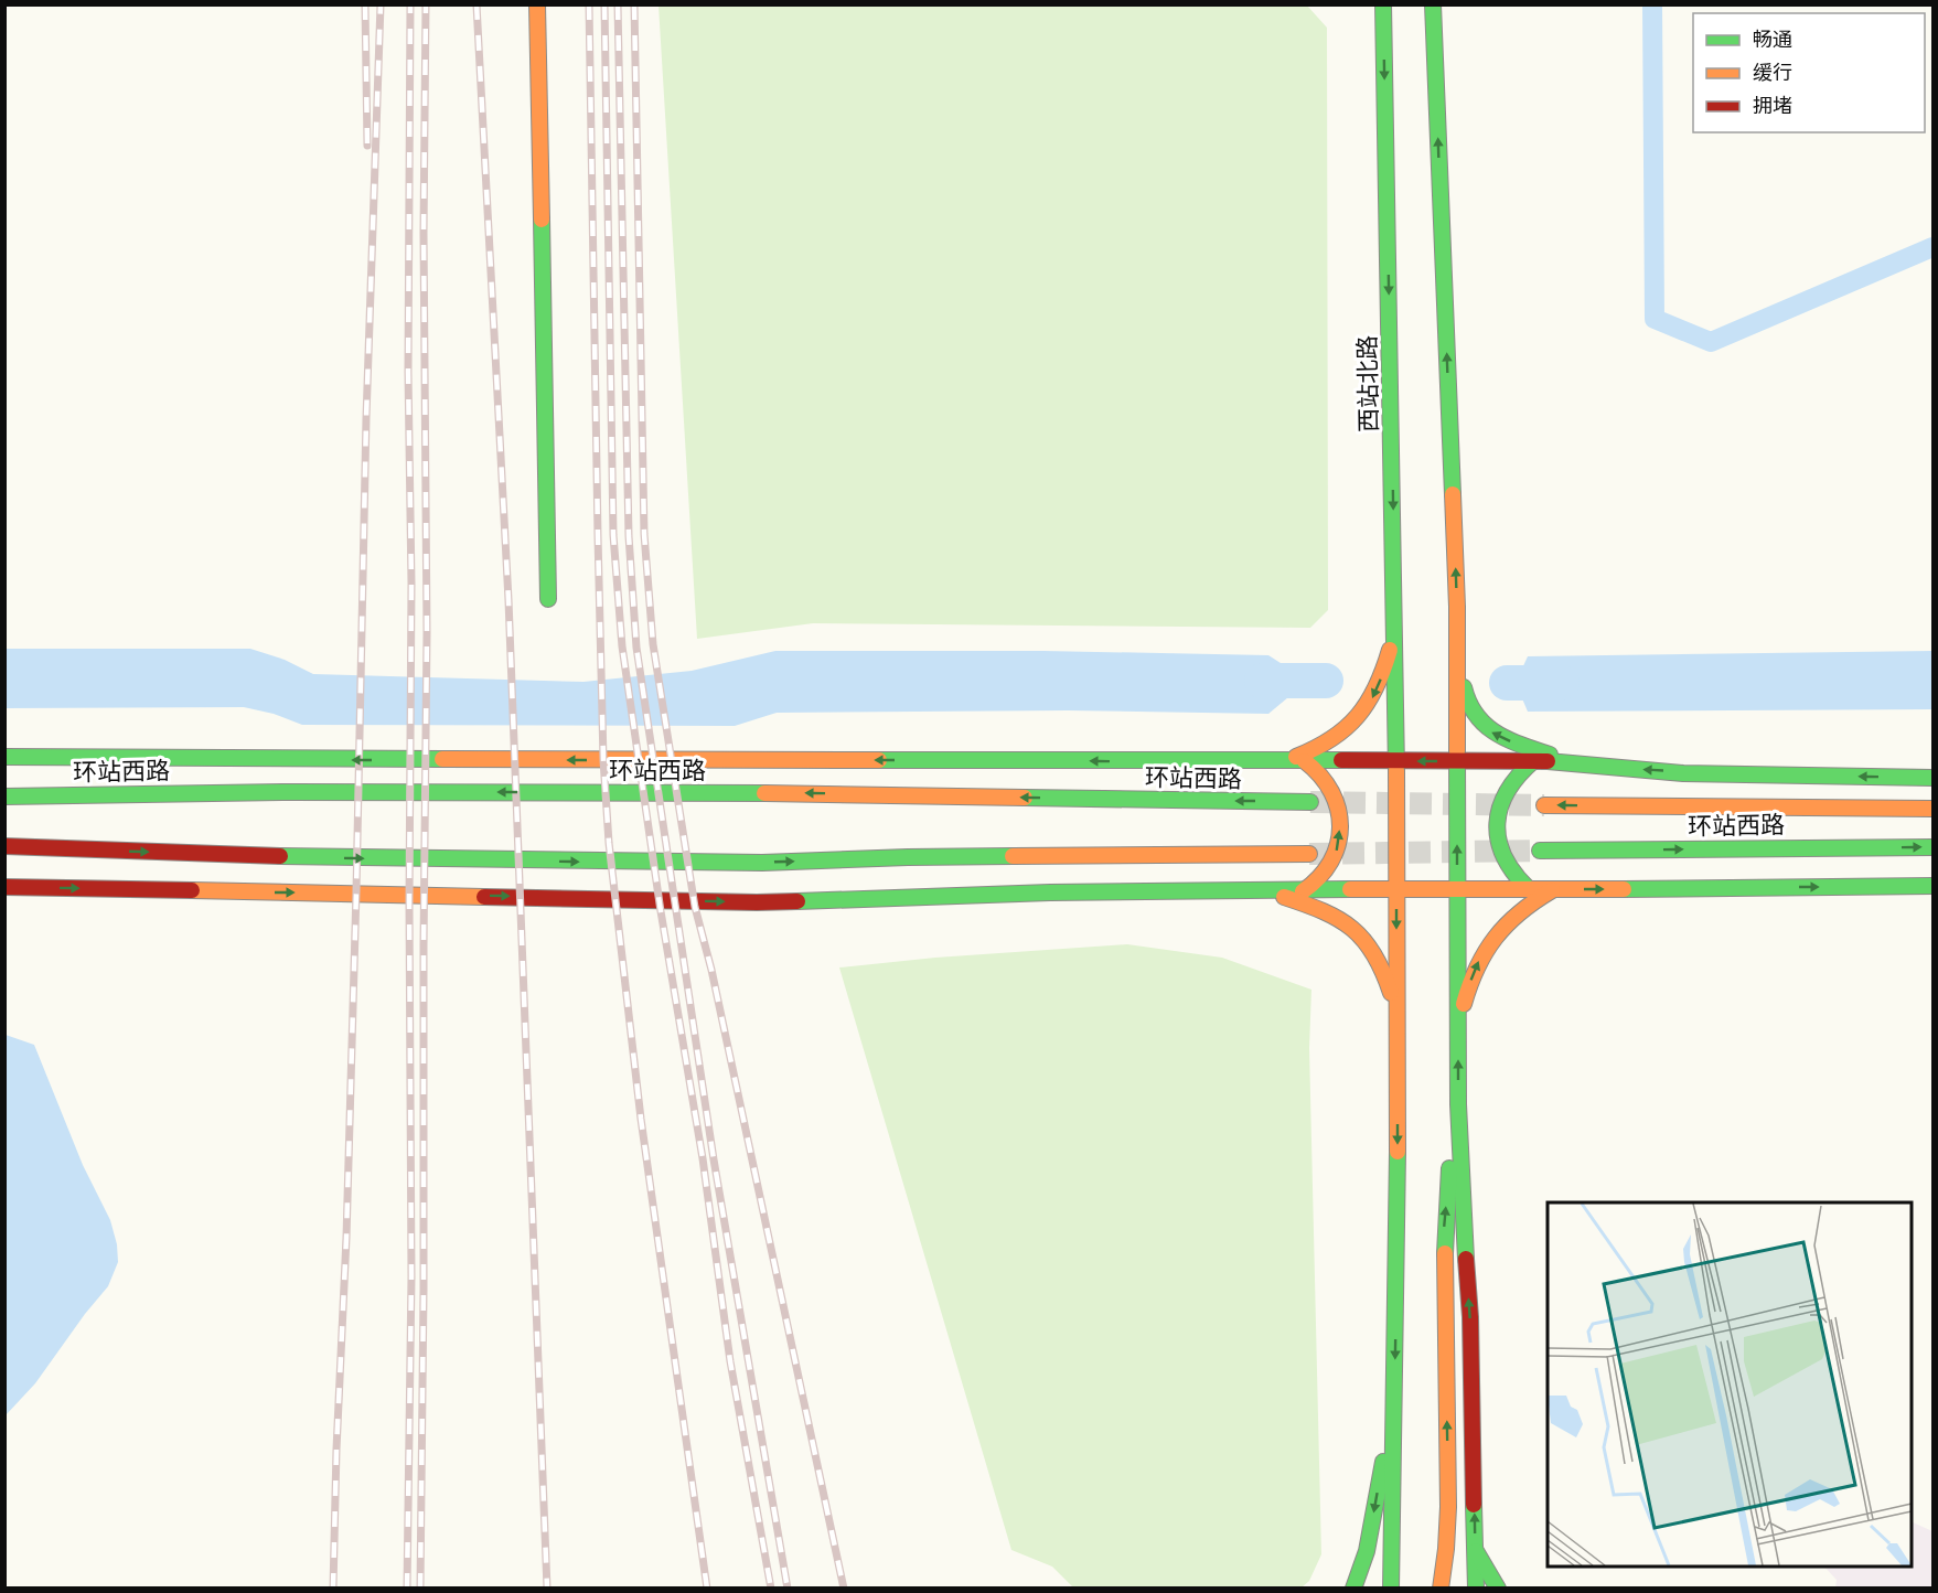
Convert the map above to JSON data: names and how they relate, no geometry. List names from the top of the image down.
{
  "streets": {
    "main road": ["西站北路", "环站西路"]
  },
  "legend": ["畅通", "缓行", "拥堵"]
}
